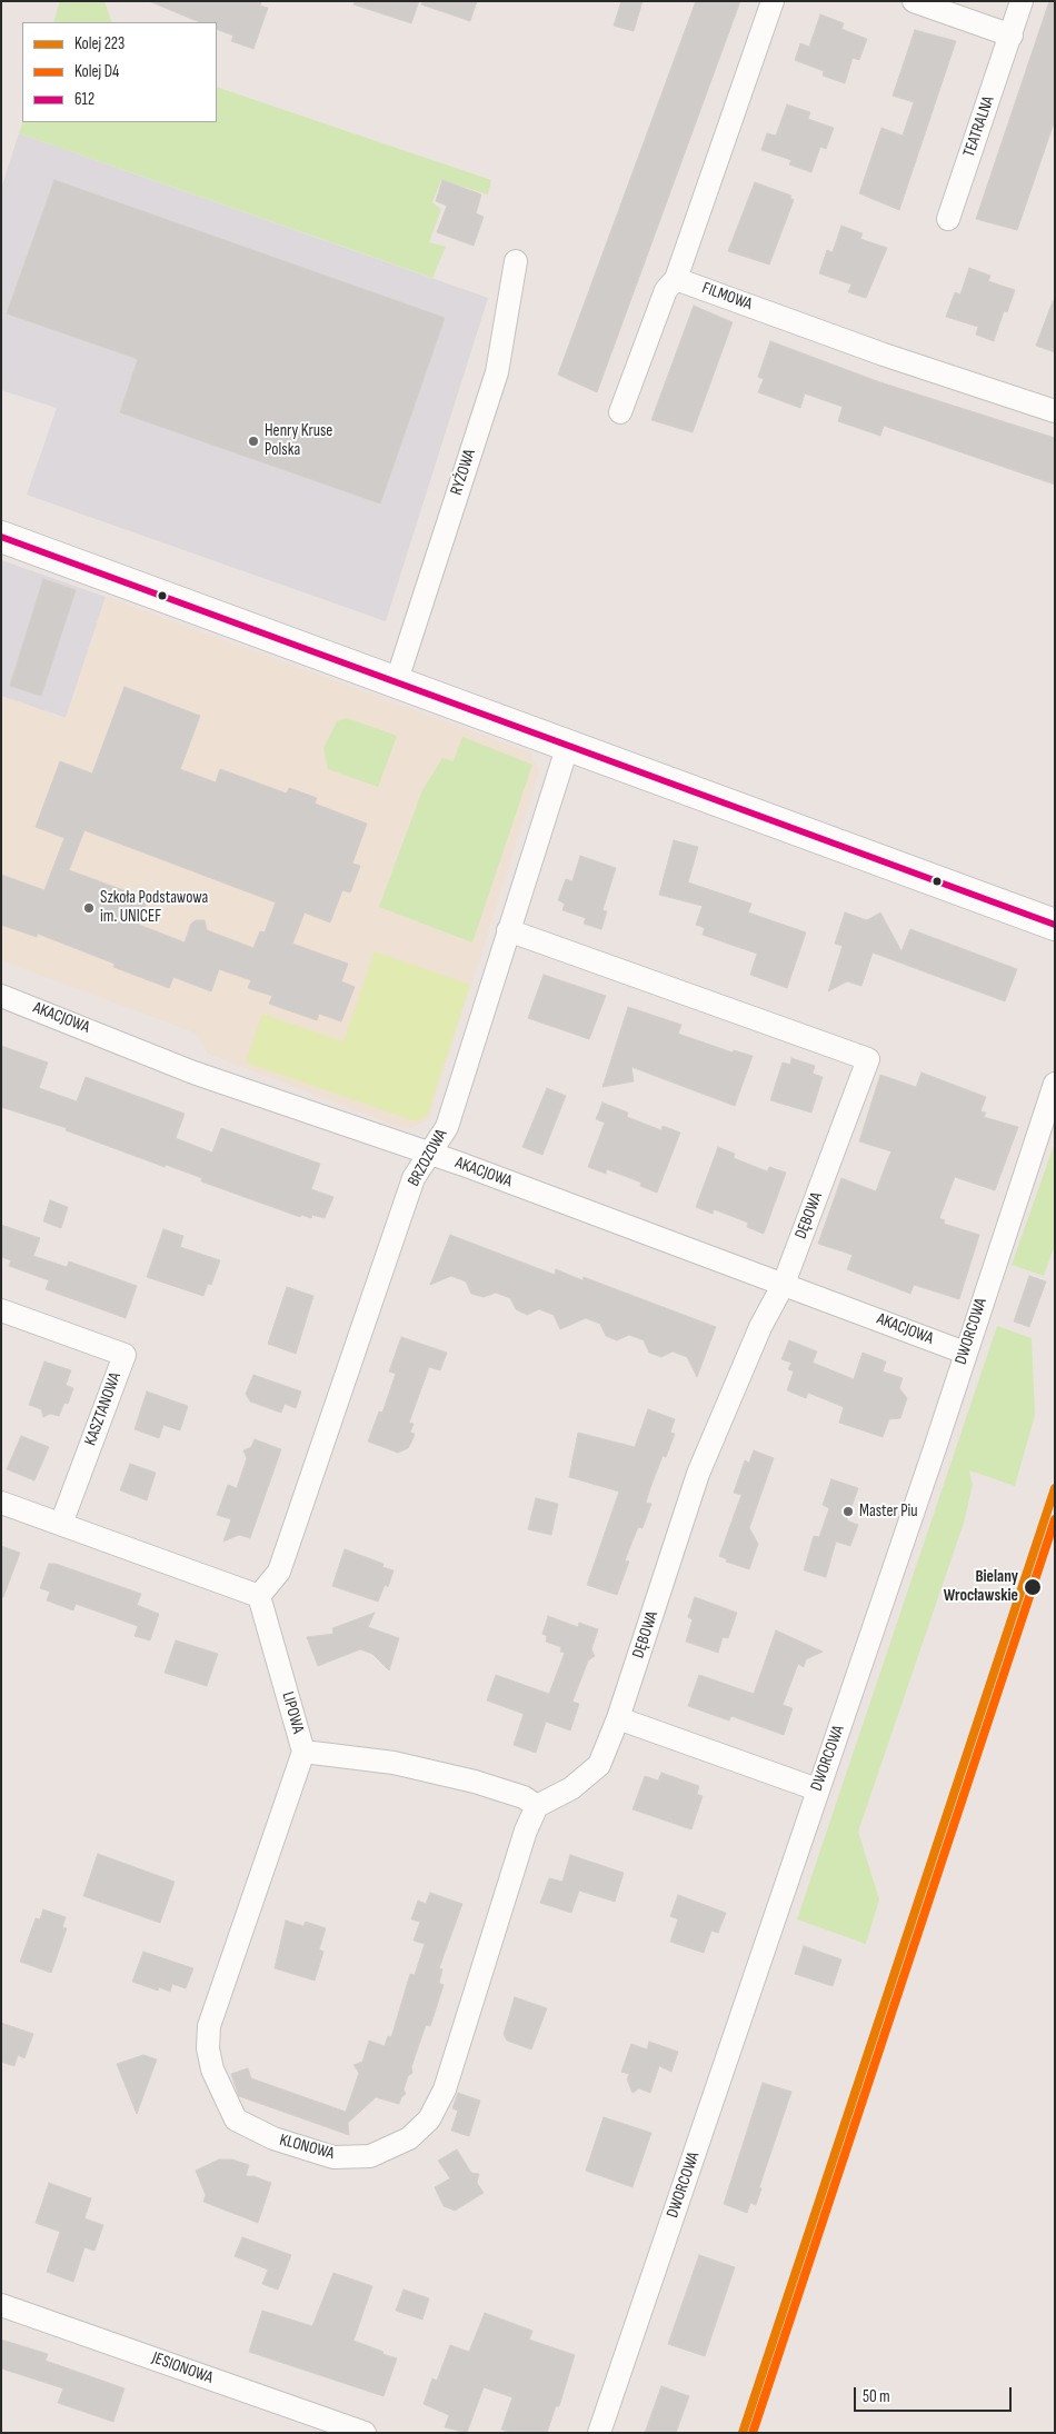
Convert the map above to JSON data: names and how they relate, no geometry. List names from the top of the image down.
{
  "streets": {
    "street": [
      "TEATRALNA",
      "FILMOWA",
      "RYŻOWA",
      "AKACJOWA",
      "BRZOZOWA",
      "DĘBOWA",
      "DWORCOWA",
      "KASZTANOWA",
      "LIPOWA",
      "KLONOWA",
      "JESIONOWA"
    ]
  },
  "crossings": [
    ["AKACJOWA", "BRZOZOWA"],
    ["AKACJOWA", "DĘBOWA"],
    ["AKACJOWA", "DWORCOWA"],
    ["BRZOZOWA", "DĘBOWA"],
    ["BRZOZOWA", "LIPOWA"],
    ["LIPOWA", "KLONOWA"]
  ],
  "places": [
    "Henry Kruse Polska",
    "Szkoła Podstawowa im. UNICEF",
    "Master Piu",
    "Bielany Wrocławskie"
  ],
  "lines": ["transit line 612", "rail line 223", "rail line D4"],
  "legend": ["Kolej 223", "Kolej D4", "612"],
  "scale_bar": "50 m"
}
